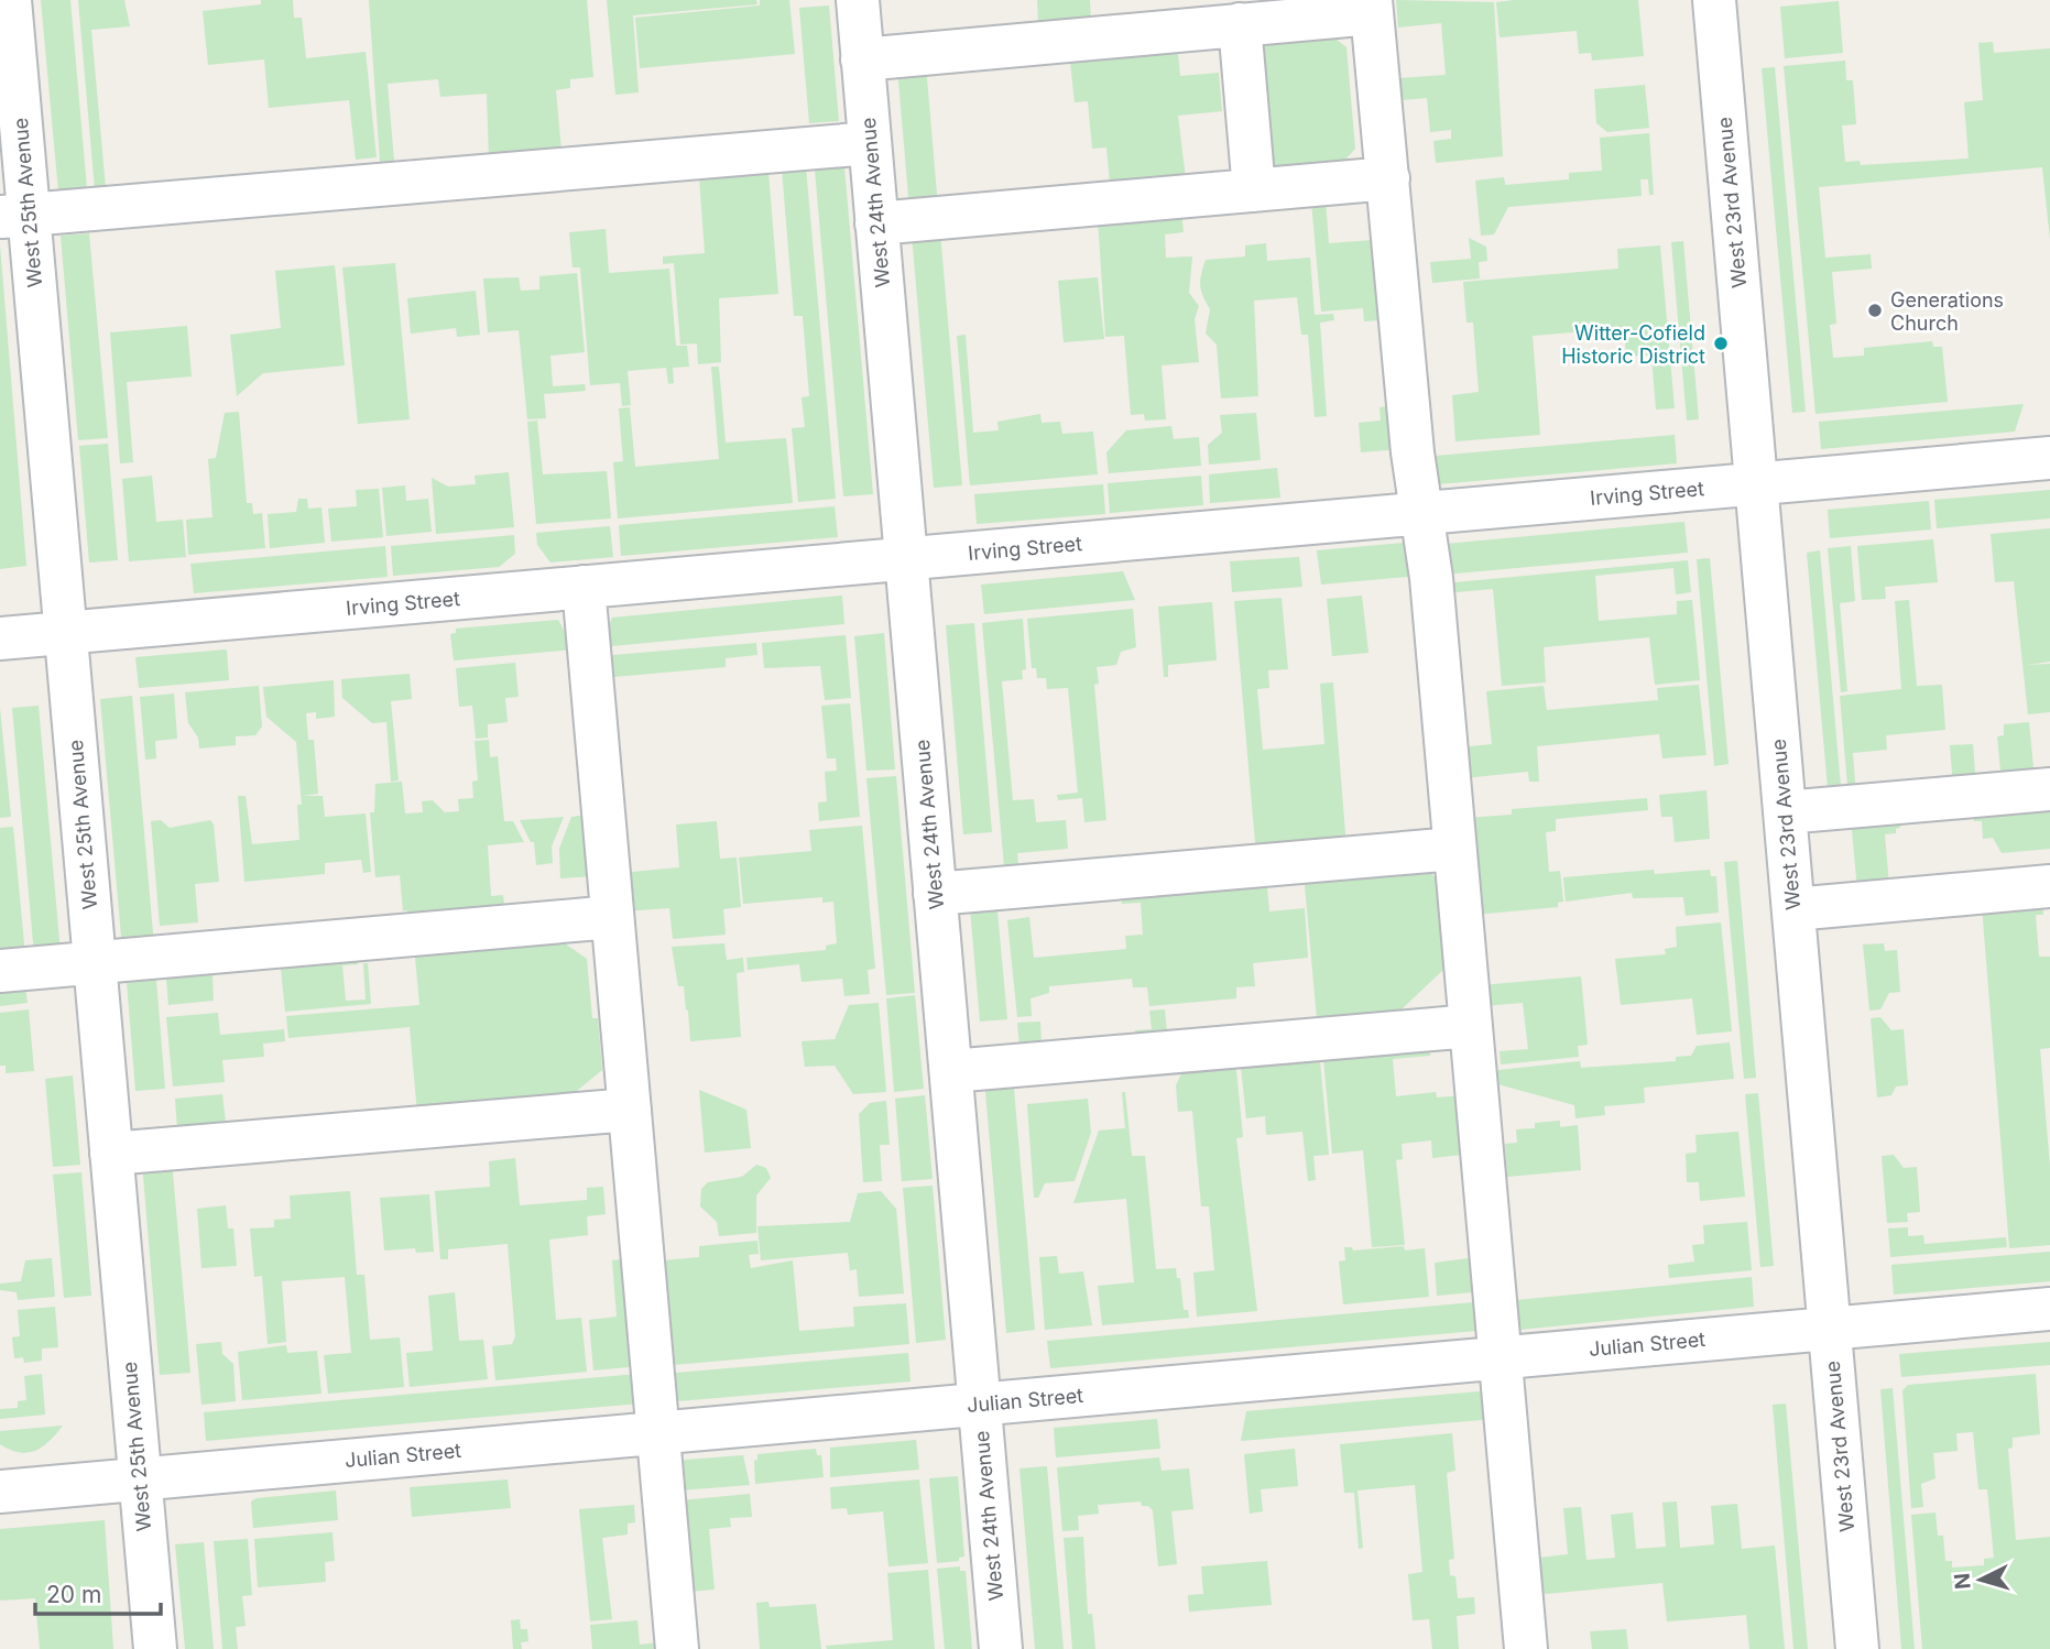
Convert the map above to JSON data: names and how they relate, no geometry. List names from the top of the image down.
{
  "streets": {
    "street": [
      "West 25th Avenue",
      "West 24th Avenue",
      "West 23rd Avenue",
      "Irving Street",
      "Julian Street"
    ]
  },
  "crossings": [
    ["West 25th Avenue", "Irving Street"],
    ["West 25th Avenue", "Julian Street"],
    ["West 24th Avenue", "Irving Street"],
    ["West 24th Avenue", "Julian Street"],
    ["West 23rd Avenue", "Irving Street"],
    ["West 23rd Avenue", "Julian Street"]
  ],
  "places": ["Generations Church", "Witter-Cofield Historic District"],
  "scale_bar": "20 m",
  "north": "left"
}
